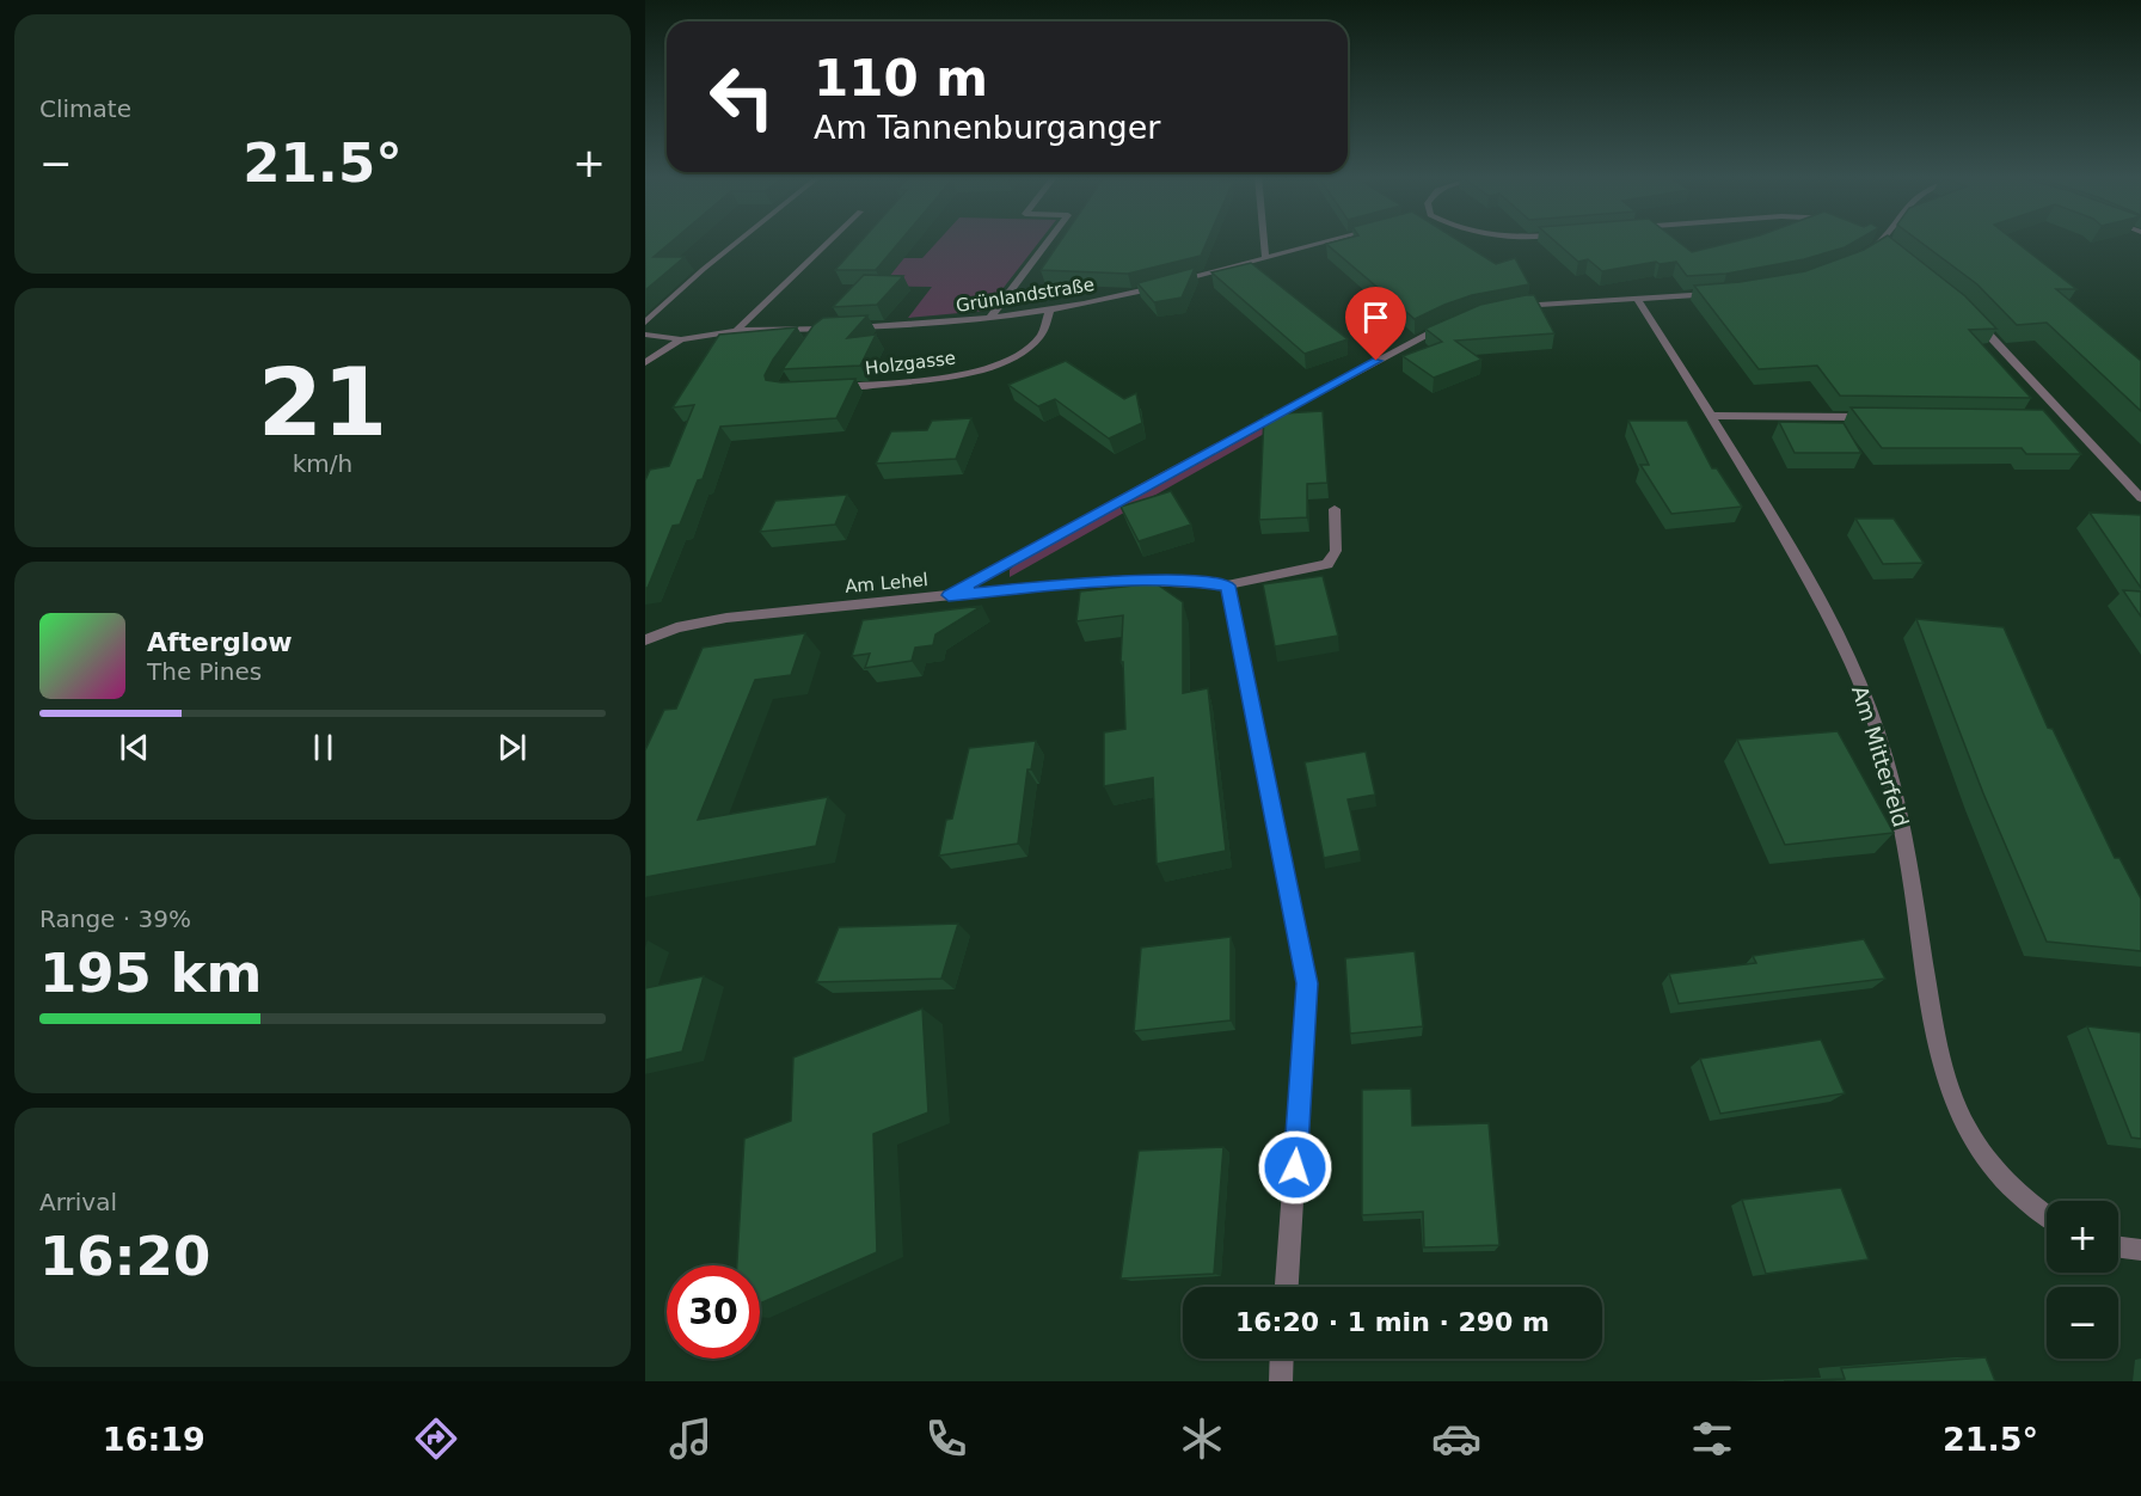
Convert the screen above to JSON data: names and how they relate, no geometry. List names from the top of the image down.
{
  "streets": {
    "street": [
      "Grünlandstraße",
      "Holzgasse",
      "Am Lehel",
      "Am Mitterfeld"
    ]
  },
  "crossings": [
    ["Grünlandstraße", "Holzgasse"]
  ],
  "page": {
    "tile": [
      "Climate",
      ["21", "km/h"],
      ["Range · 39%", "195 km"],
      ["Arrival", "16:20"]
    ],
    "turn": ["110 m", "Am Tannenburganger"],
    "heat": ["−", "21.5°", "+"],
    "song": ["Afterglow", "The Pines"],
    "map_buttons": ["+", "−"],
    "limit": "30",
    "trip": "16:20 · 1 min · 290 m",
    "tabs": ["16:19", "21.5°"]
  }
}
